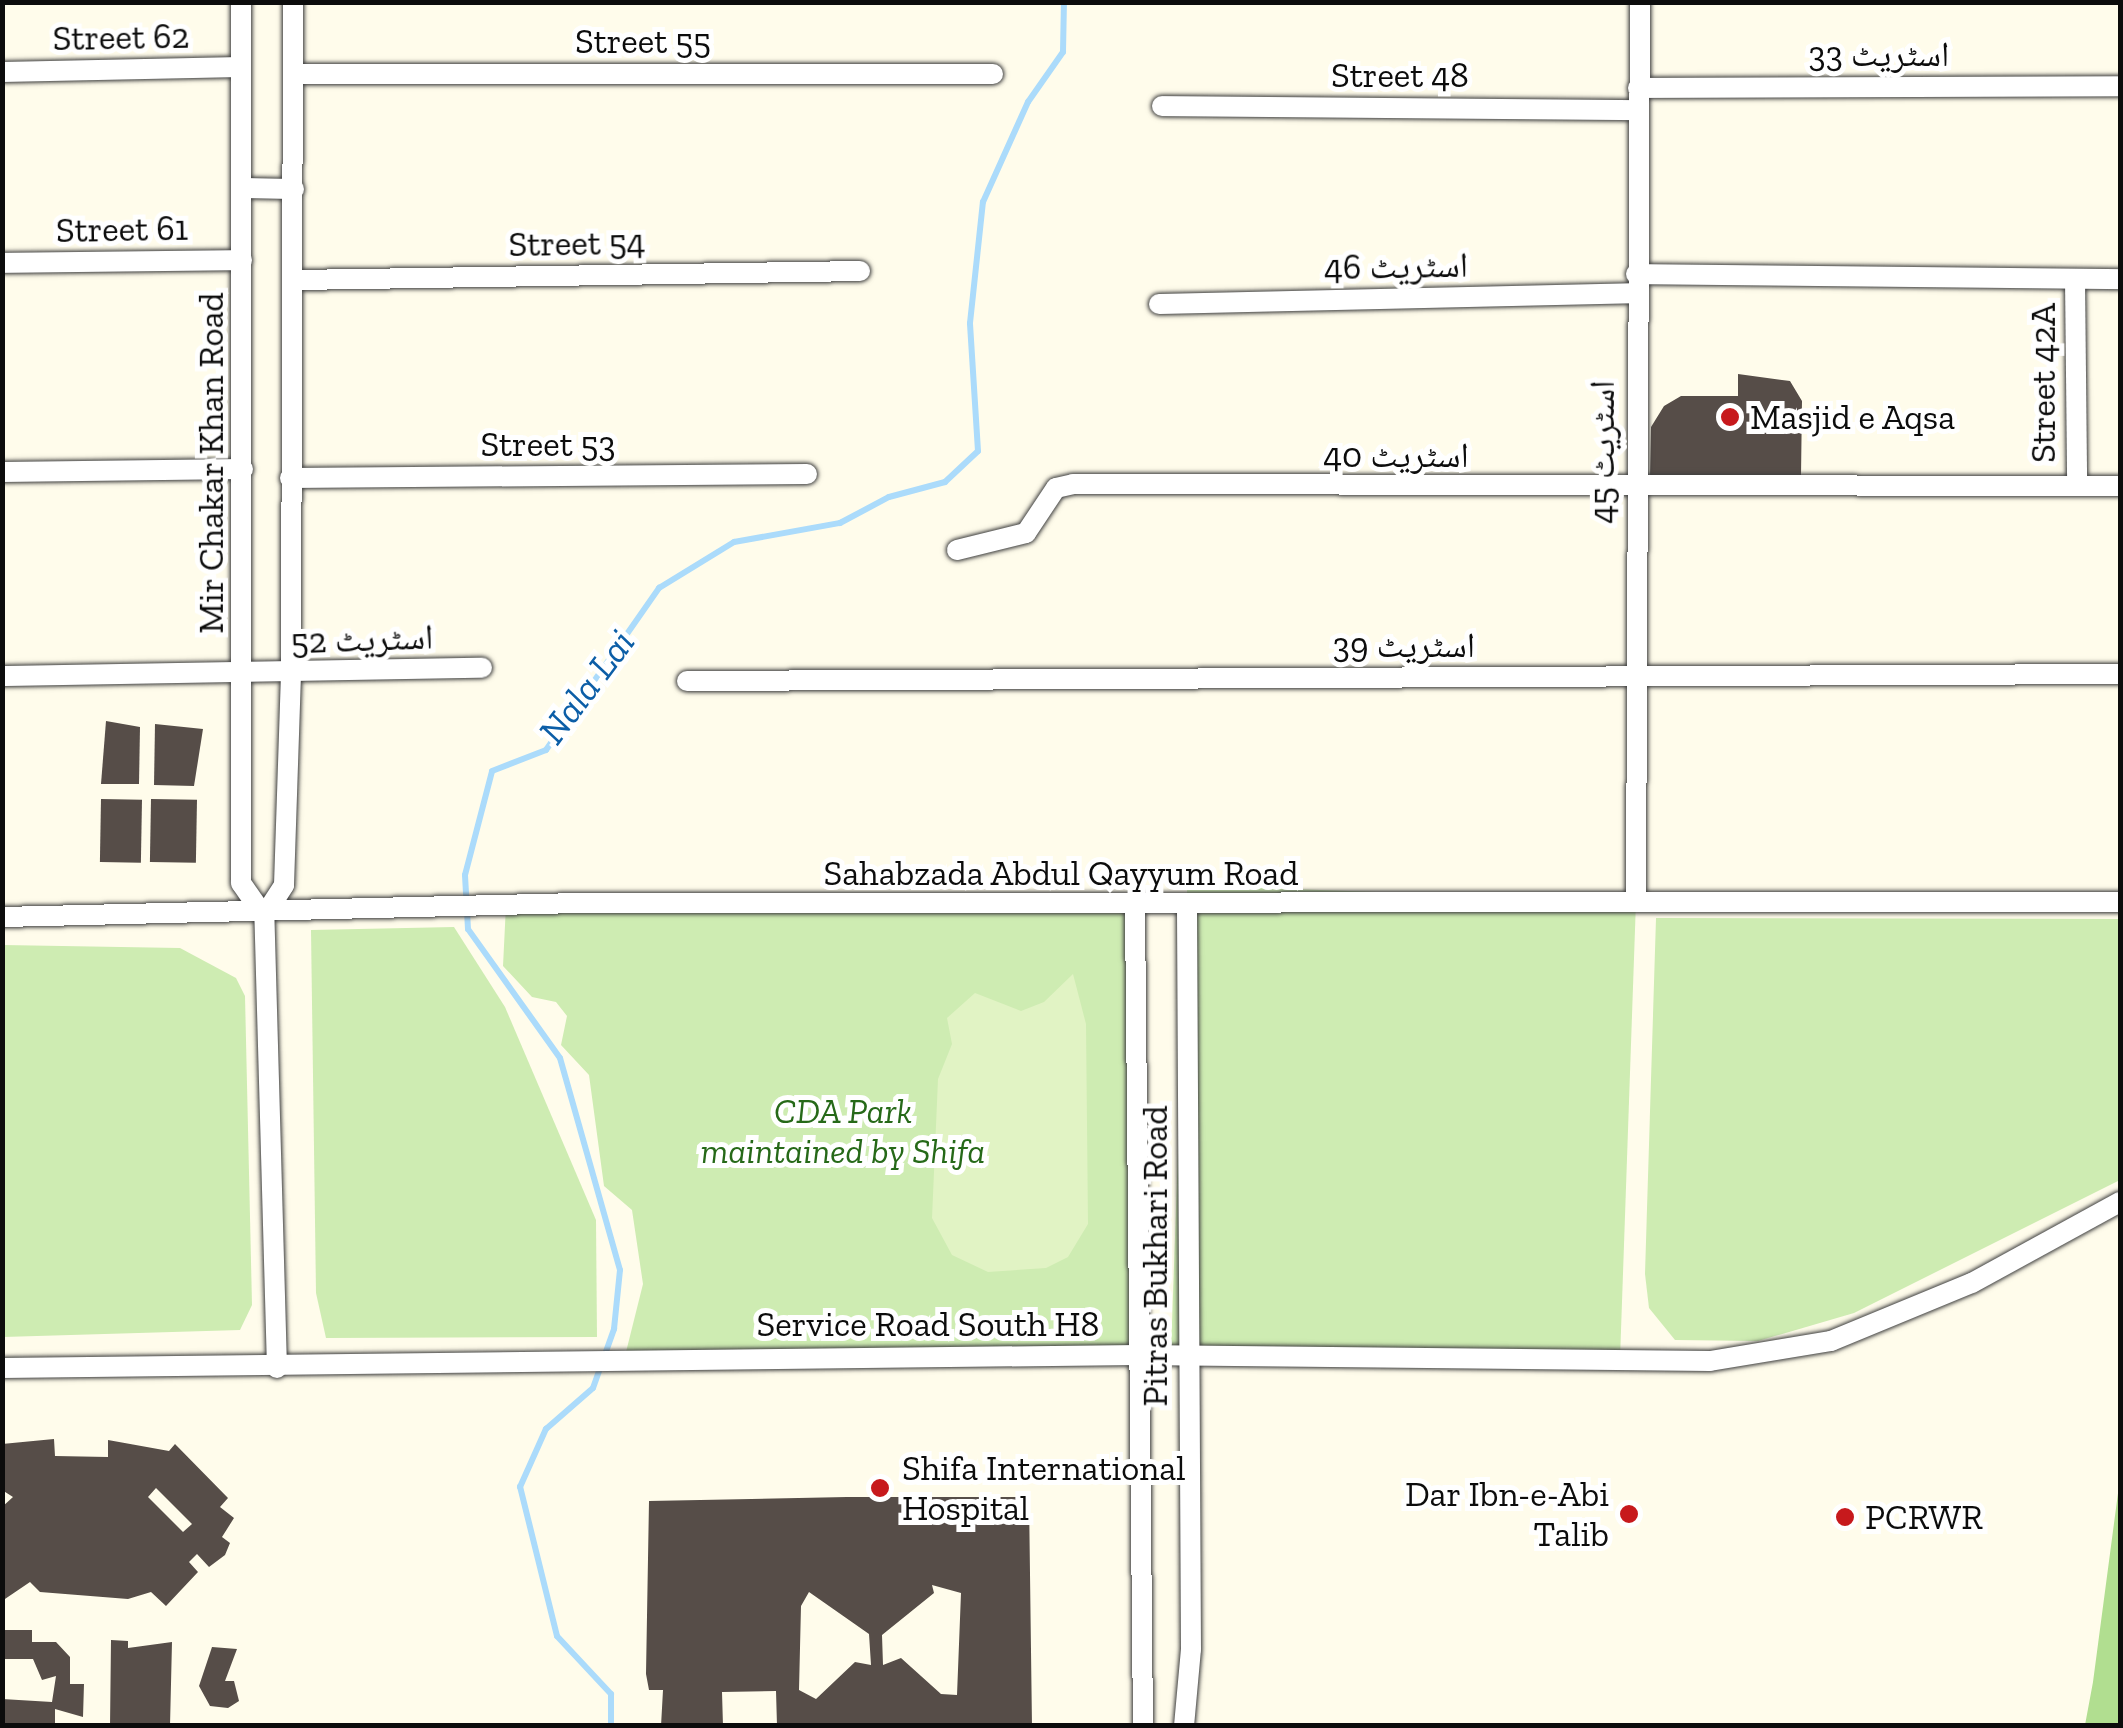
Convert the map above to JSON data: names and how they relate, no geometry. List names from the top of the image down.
{
  "streets": {
    "street": [
      "Street 62",
      "Street 55",
      "اسٹریٹ 33",
      "Street 48",
      "Street 61",
      "Street 54",
      "اسٹریٹ 46",
      "Street 42A",
      "Street 53",
      "اسٹریٹ 45",
      "اسٹریٹ 40",
      "Mir Chakar Khan Road",
      "اسٹریٹ 52",
      "اسٹریٹ 39",
      "Sahabzada Abdul Qayyum Road",
      "Pitras Bukhari Road",
      "Service Road South H8"
    ]
  },
  "crossings": [
    ["Street 62", "Mir Chakar Khan Road"],
    ["Street 55", "Mir Chakar Khan Road"],
    ["اسٹریٹ 33", "Street 48"],
    ["اسٹریٹ 33", "اسٹریٹ 45"],
    ["Street 48", "اسٹریٹ 45"],
    ["Street 61", "Mir Chakar Khan Road"],
    ["Street 54", "Mir Chakar Khan Road"],
    ["اسٹریٹ 46", "Street 42A"],
    ["اسٹریٹ 46", "اسٹریٹ 45"],
    ["Street 42A", "اسٹریٹ 40"],
    ["Street 53", "Mir Chakar Khan Road"],
    ["اسٹریٹ 45", "اسٹریٹ 40"],
    ["اسٹریٹ 45", "اسٹریٹ 39"],
    ["اسٹریٹ 45", "Sahabzada Abdul Qayyum Road"],
    ["Mir Chakar Khan Road", "اسٹریٹ 52"],
    ["Mir Chakar Khan Road", "Sahabzada Abdul Qayyum Road"],
    ["Mir Chakar Khan Road", "Service Road South H8"],
    ["Sahabzada Abdul Qayyum Road", "Pitras Bukhari Road"],
    ["Pitras Bukhari Road", "Service Road South H8"]
  ],
  "water": ["Nala Lai"],
  "parks": ["CDA Park maintained by Shifa"],
  "places": [
    "Masjid e Aqsa",
    "Shifa International Hospital",
    "Dar Ibn-e-Abi Talib",
    "PCRWR"
  ]
}
